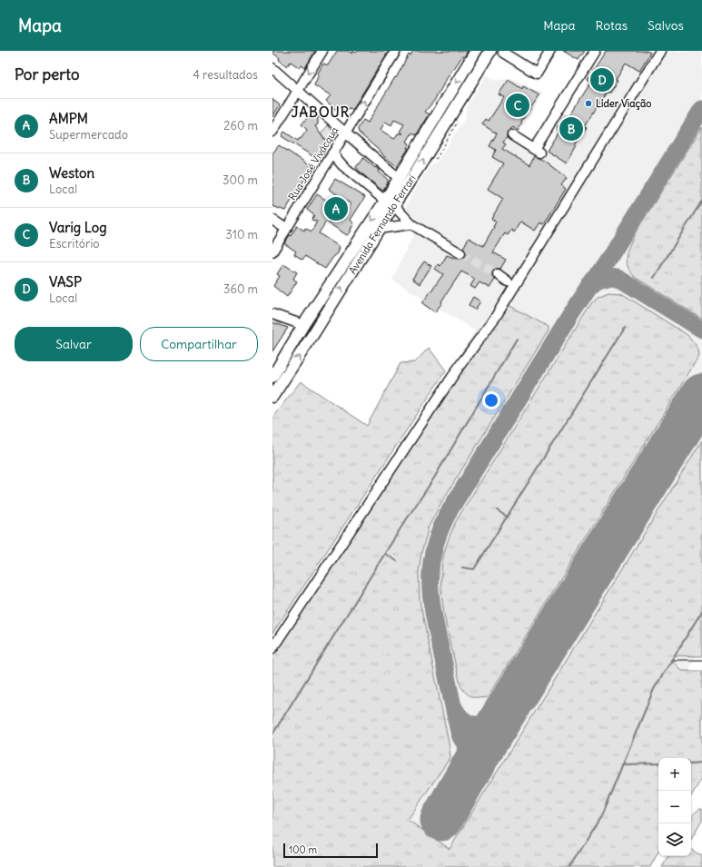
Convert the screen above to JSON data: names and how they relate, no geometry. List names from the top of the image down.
{
  "streets": {
    "main road": ["Avenida Fernando Ferrari"],
    "street": ["Rua José Vivácqua"]
  },
  "districts": ["JABOUR"],
  "places": ["Líder Viação"],
  "scale_bar": "100 m",
  "page": {
    "header": "Mapa",
    "nav": ["Mapa", "Rotas", "Salvos"],
    "heading": ["Por perto", "4 resultados"],
    "pins": [
      "D",
      "C",
      "B",
      "A"
    ],
    "list": [
      {
        "mark": "A",
        "name": "AMPM",
        "note": "Supermercado",
        "value": "260 m"
      },
      {
        "mark": "B",
        "name": "Weston",
        "note": "Local",
        "value": "300 m"
      },
      {
        "mark": "C",
        "name": "Varig Log",
        "note": "Escritório",
        "value": "310 m"
      },
      {
        "mark": "D",
        "name": "VASP",
        "note": "Local",
        "value": "360 m"
      }
    ],
    "buttons": ["Salvar", "Compartilhar"],
    "map_buttons": ["+", "−"],
    "scale": "100 m"
  }
}
